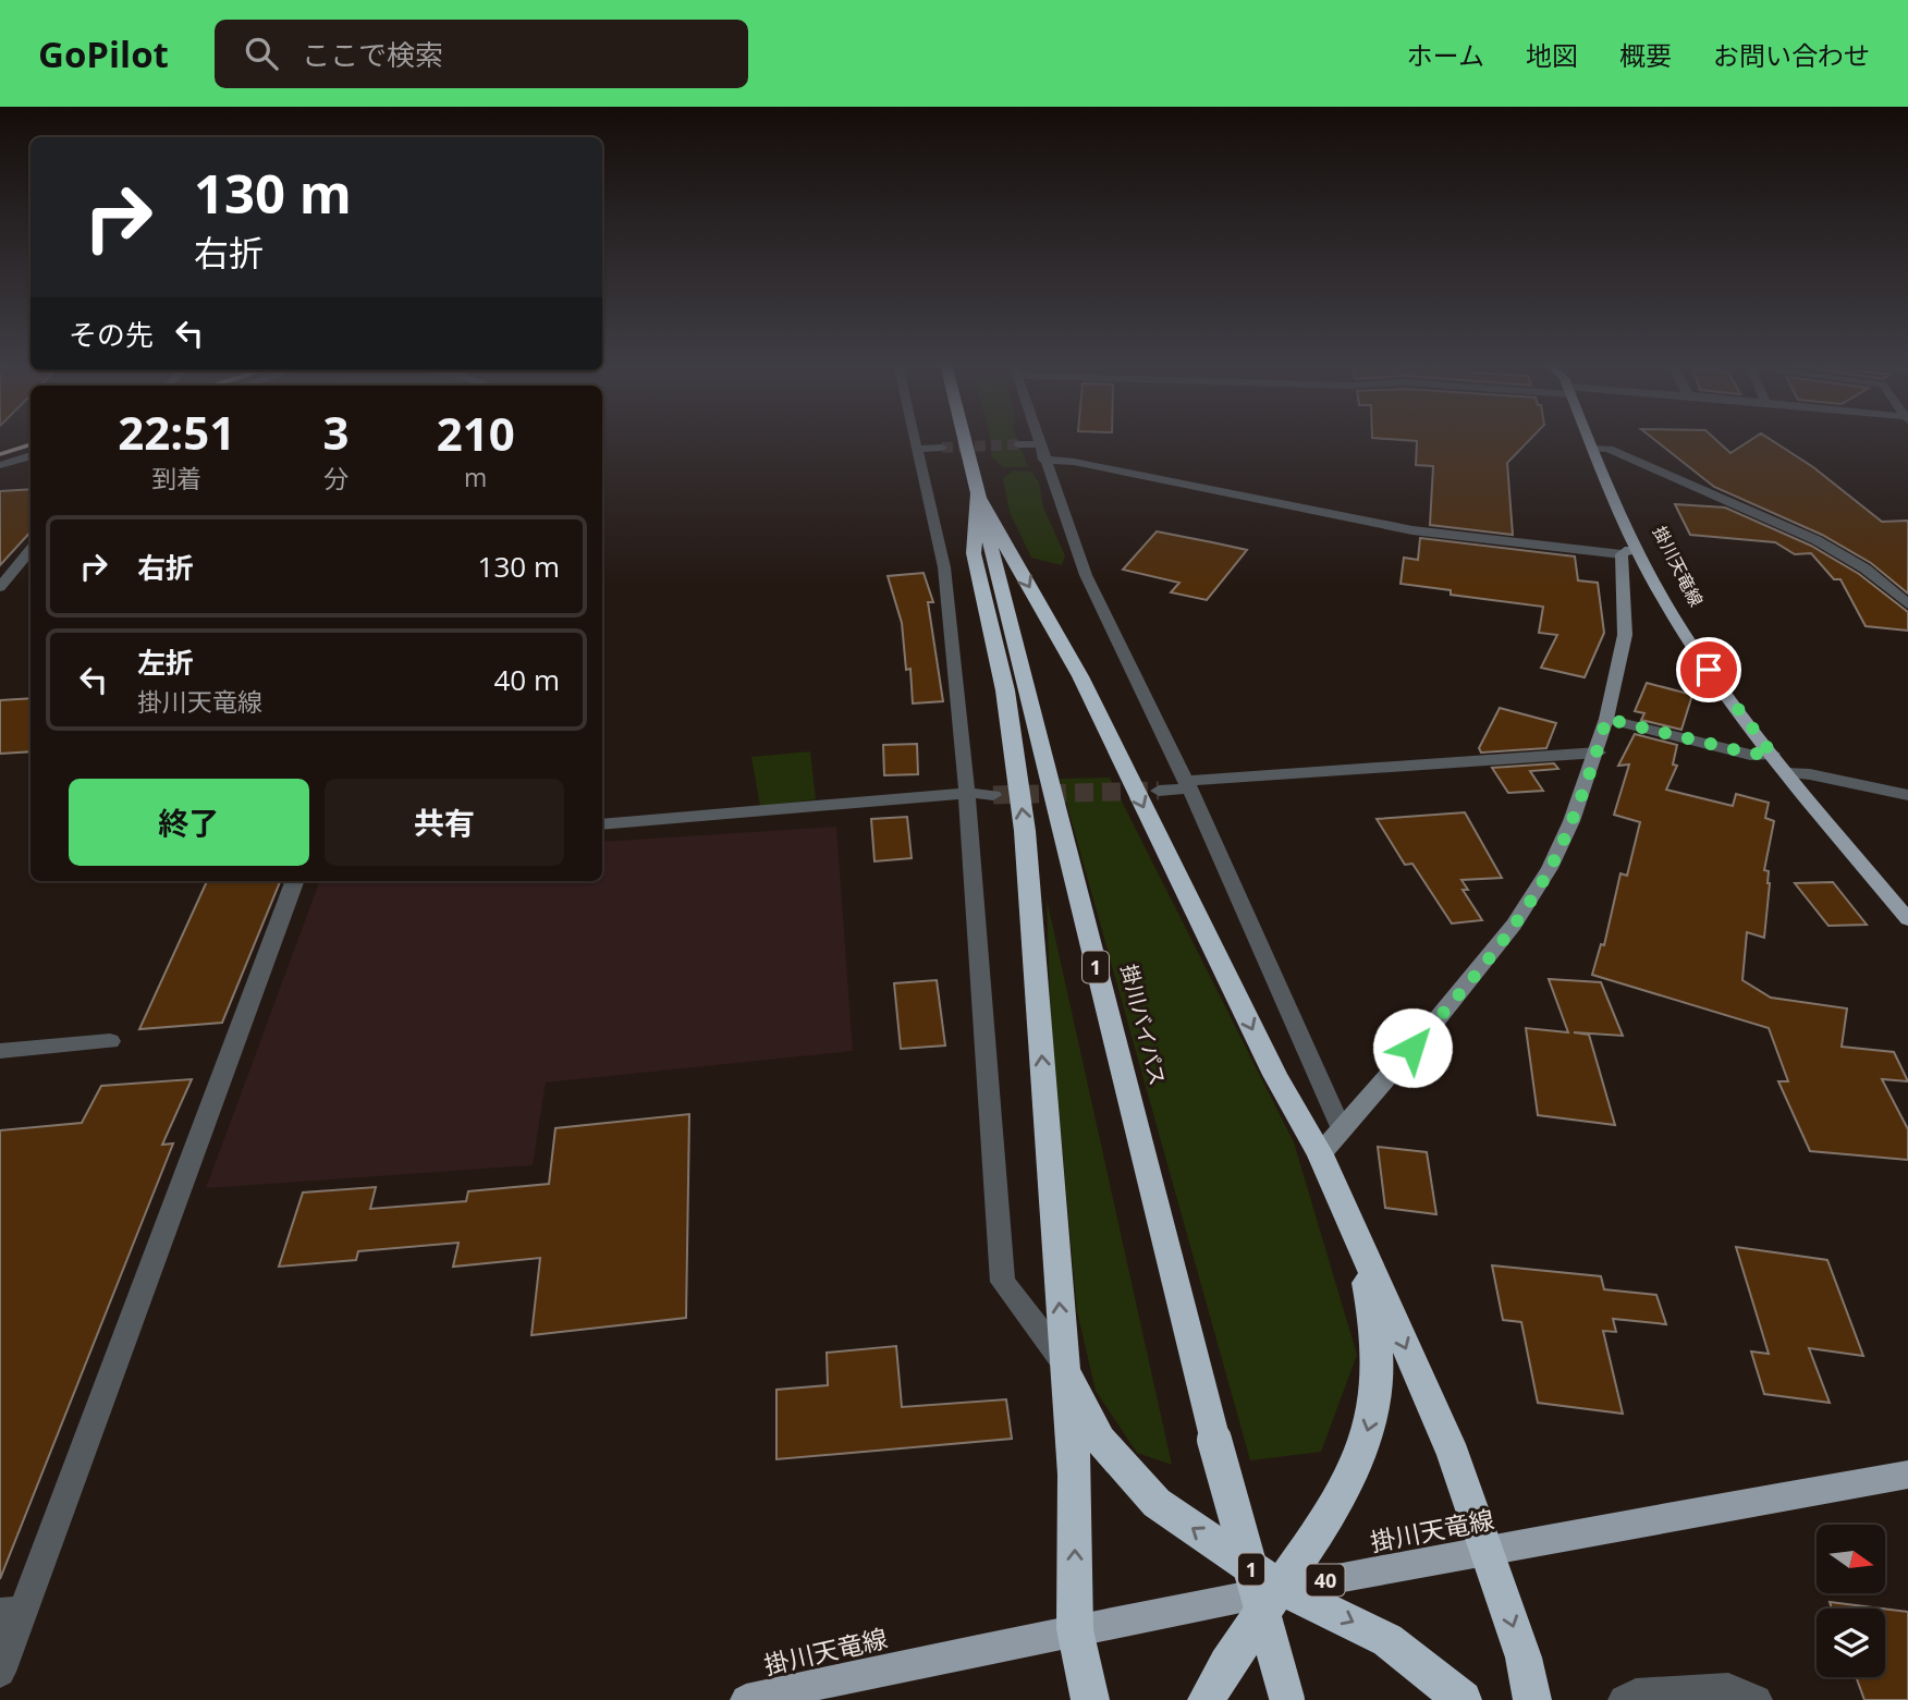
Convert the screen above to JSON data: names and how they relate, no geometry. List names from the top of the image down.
{
  "streets": {
    "highway": ["1", "掛川バイパス"],
    "main road": ["掛川天竜線", "40"]
  },
  "north": "right",
  "page": {
    "header": "GoPilot",
    "search": "ここで検索",
    "nav": [
      "ホーム",
      "地図",
      "概要",
      "お問い合わせ"
    ],
    "turn": ["130 m", "右折"],
    "then": "その先",
    "eta": [
      "22:51",
      "到着",
      "3",
      "分",
      "210",
      "m"
    ],
    "list": [
      {
        "name": "右折",
        "value": "130 m"
      },
      {
        "name": "左折",
        "note": "掛川天竜線",
        "value": "40 m"
      }
    ],
    "buttons": ["終了", "共有"]
  }
}
